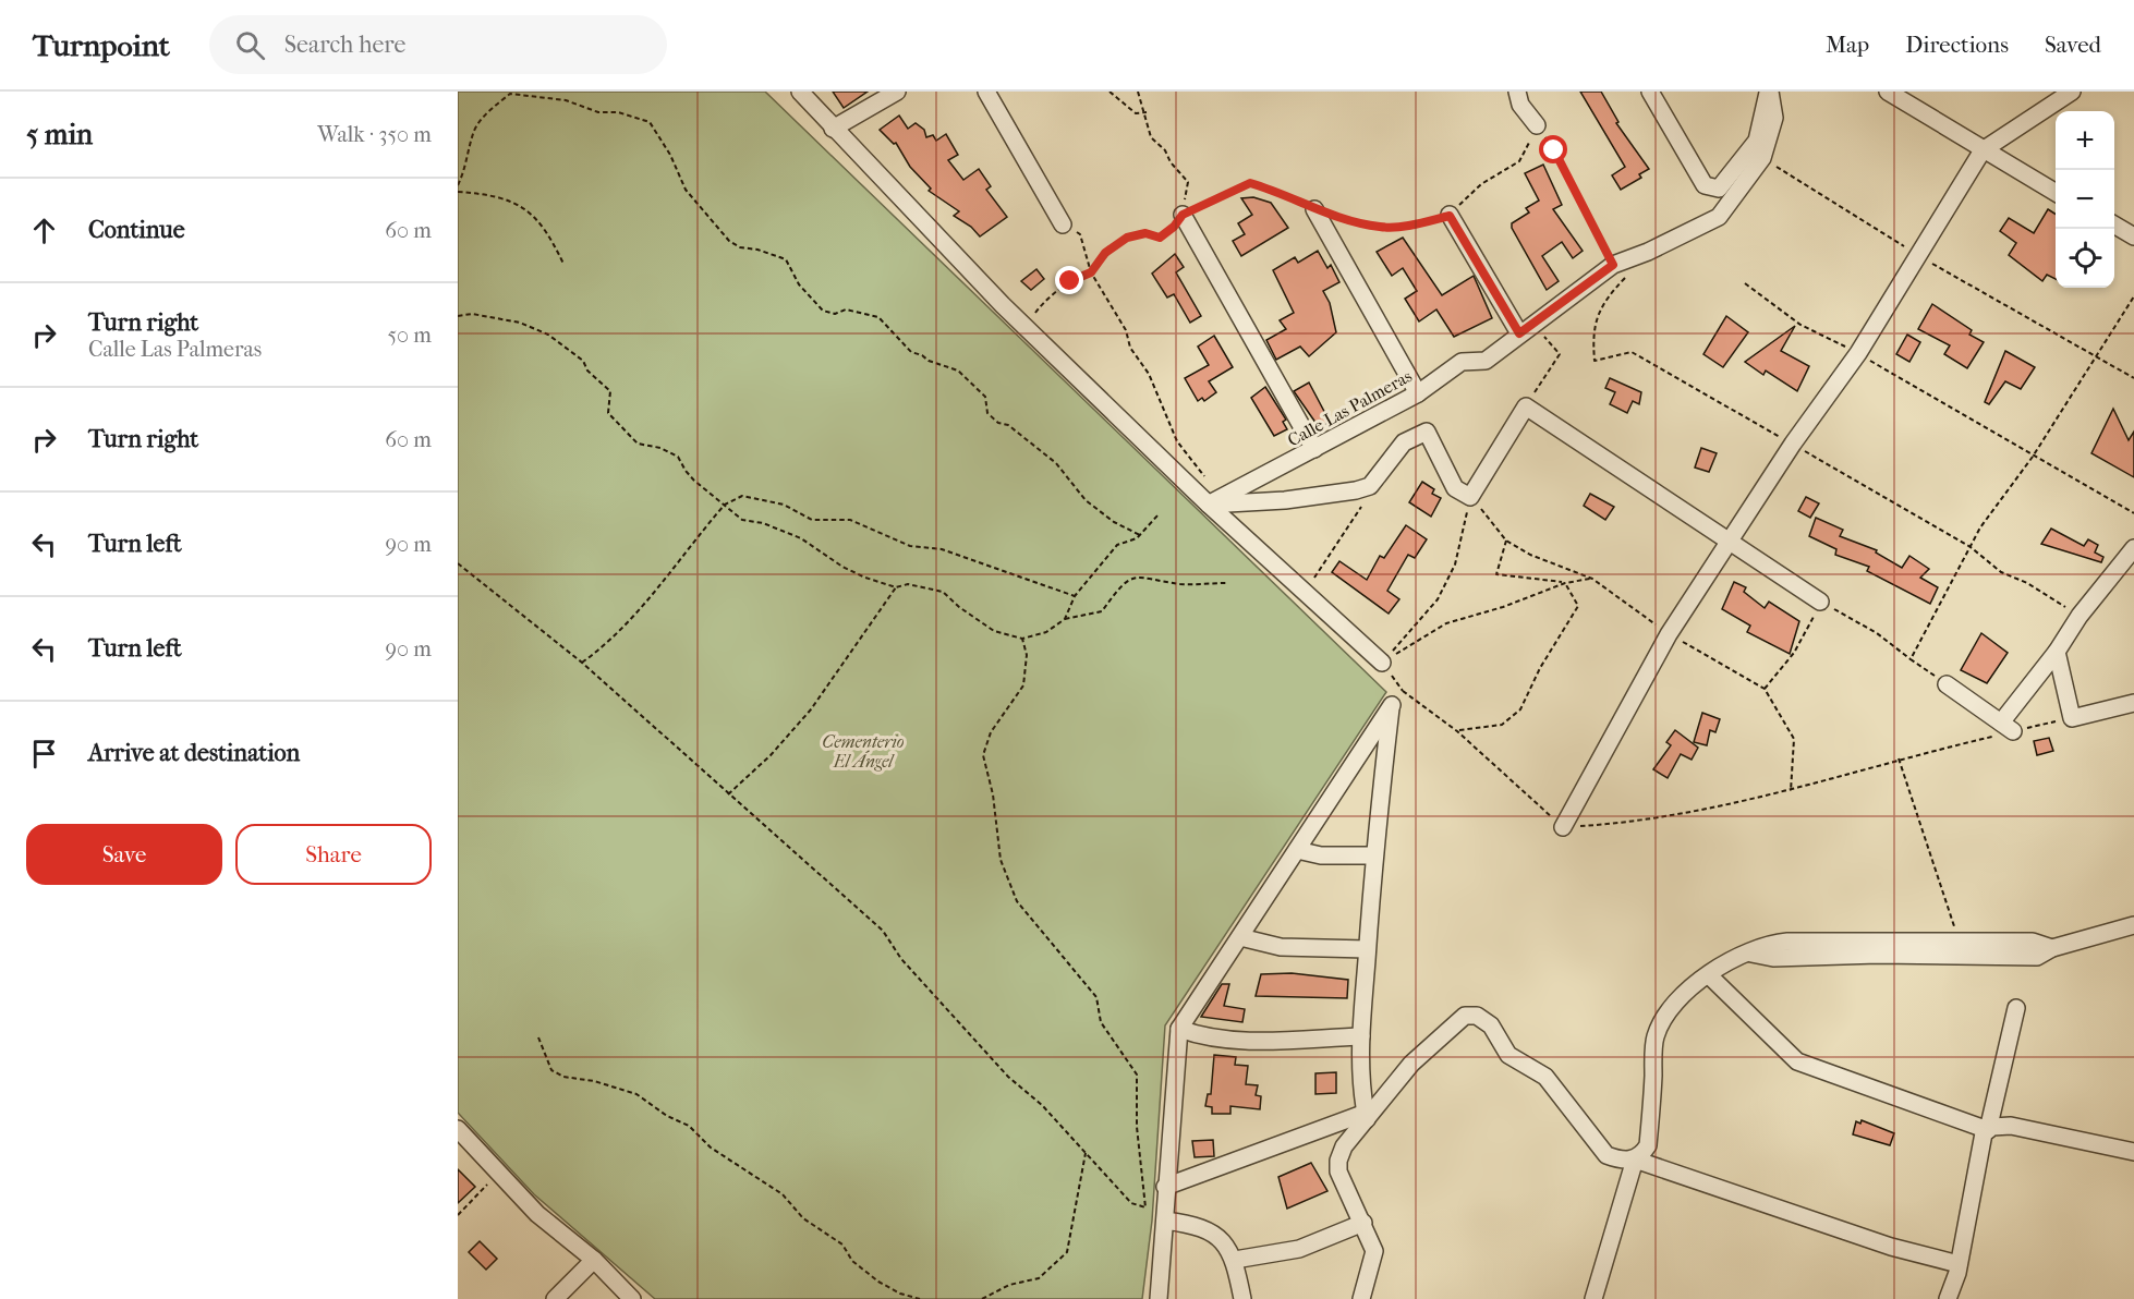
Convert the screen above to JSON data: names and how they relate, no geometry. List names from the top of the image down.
{
  "streets": {
    "street": ["Calle Las Palmeras"]
  },
  "parks": ["Cementerio El Ángel"],
  "page": {
    "header": "Turnpoint",
    "search": "Search here",
    "nav": ["Map", "Directions", "Saved"],
    "heading": ["5 min", "Walk · 350 m"],
    "map_buttons": ["+", "−"],
    "list": [
      ["Continue", "60 m"],
      ["Turn right", "Calle Las Palmeras", "50 m"],
      ["Turn right", "60 m"],
      ["Turn left", "90 m"],
      ["Turn left", "90 m"],
      "Arrive at destination"
    ],
    "buttons": ["Save", "Share"]
  }
}
